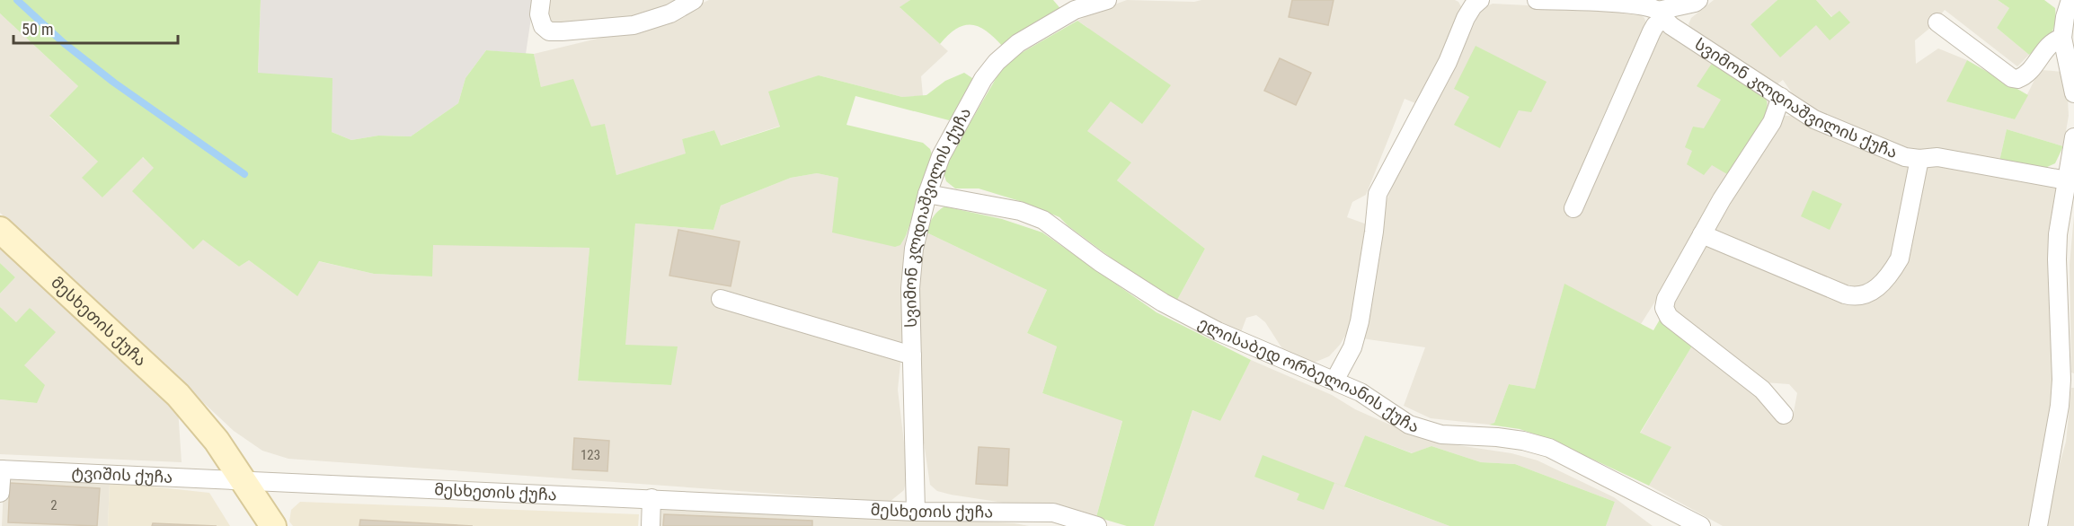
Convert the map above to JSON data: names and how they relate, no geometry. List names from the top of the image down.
{
  "streets": {
    "street": [
      "სვიმონ კლდიაშვილის ქუჩა",
      "მესხეთის ქუჩა",
      "ელისაბედ ორბელიანის ქუჩა",
      "ტვიშის ქუჩა"
    ]
  },
  "crossings": [
    ["სვიმონ კლდიაშვილის ქუჩა", "მესხეთის ქუჩა"],
    ["სვიმონ კლდიაშვილის ქუჩა", "ელისაბედ ორბელიანის ქუჩა"],
    ["მესხეთის ქუჩა", "ტვიშის ქუჩა"]
  ],
  "house_numbers": ["123", "2"],
  "scale_bar": "50 m"
}
